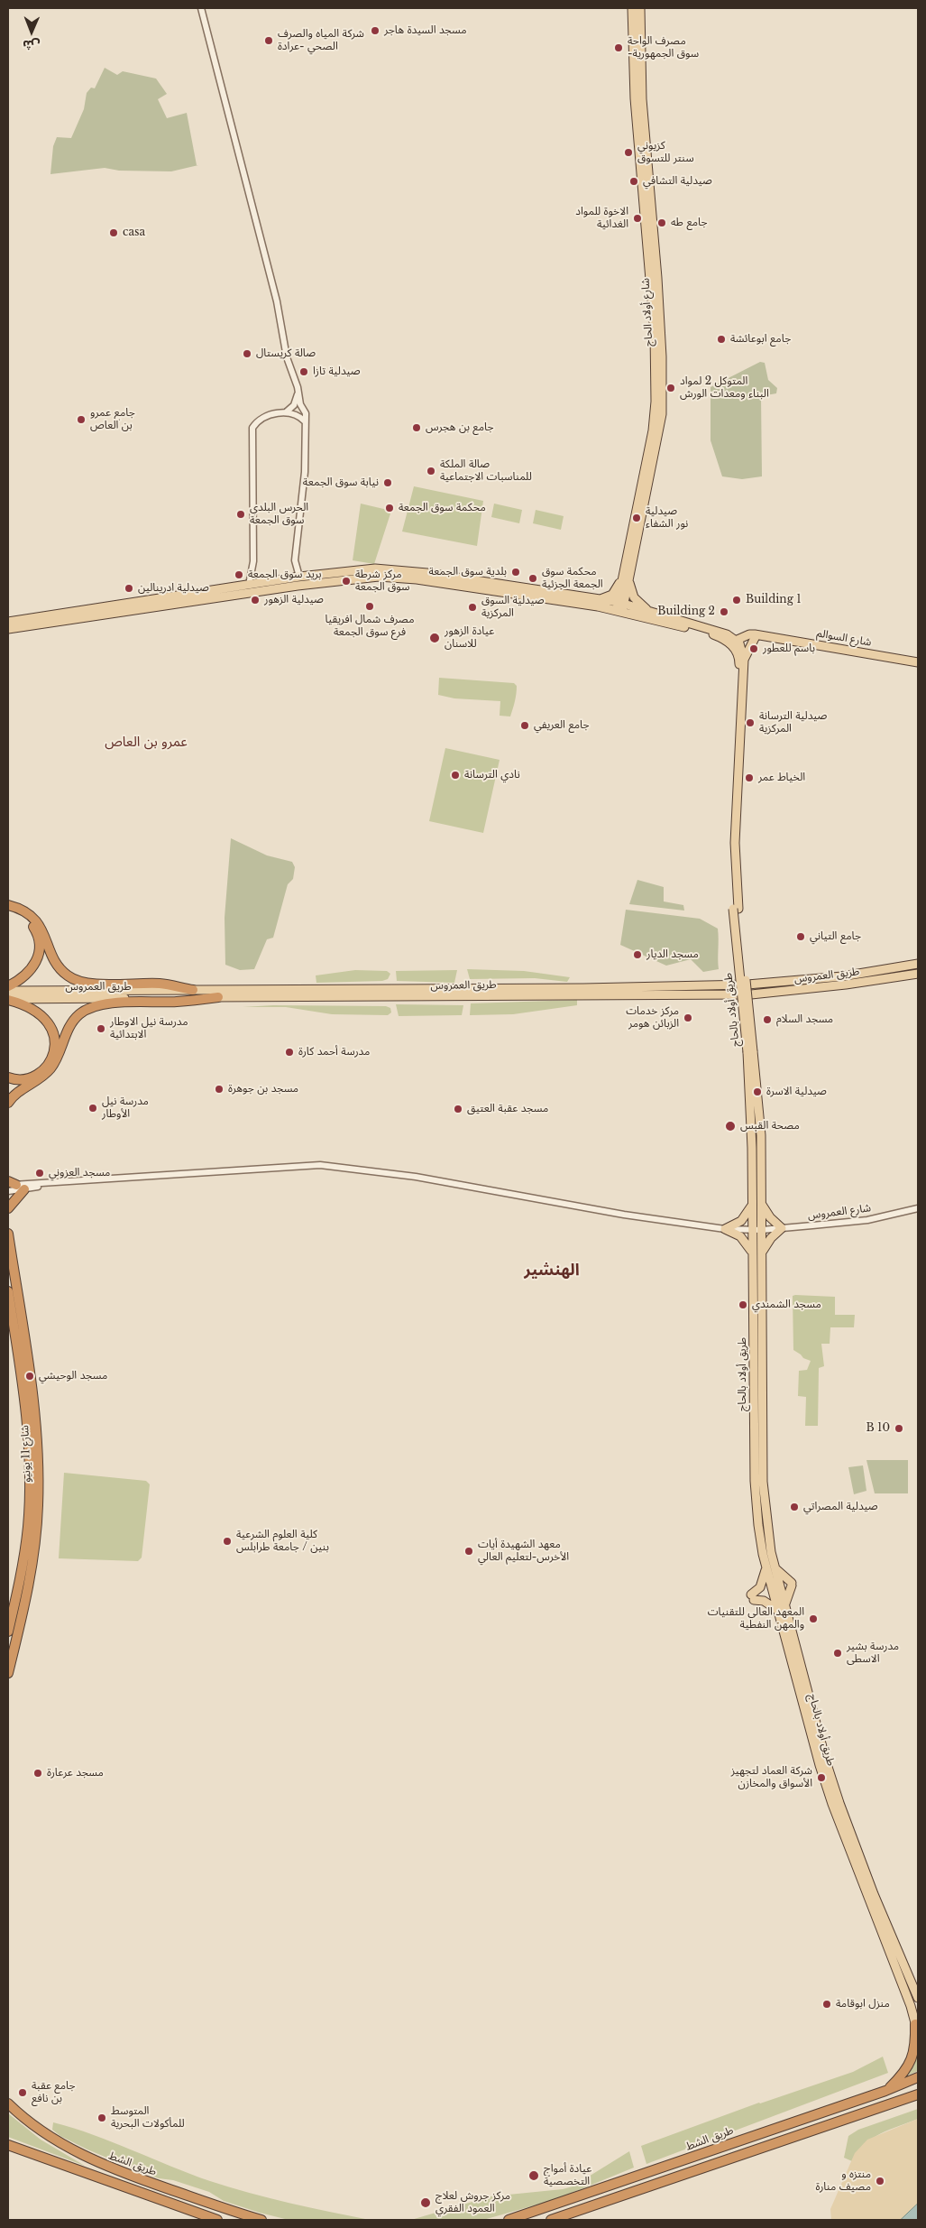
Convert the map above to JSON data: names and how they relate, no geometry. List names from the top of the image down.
{
  "streets": {
    "highway": ["شارع 11 يونيو", "طريق الشط"],
    "main road": [
      "شارع أولاد الحاج",
      "شارع السوالم",
      "طريق العمروس",
      "طريق أولاد بالحاج"
    ],
    "street": ["شارع العمروس"]
  },
  "crossings": [
    ["طريق أولاد بالحاج", "شارع العمروس"]
  ],
  "districts": ["عمرو بن العاص", "الهنشير"],
  "places": [
    "مسجد السيدة هاجر",
    "شركة المياه والصرف الصحي -عرادة",
    "مصرف الواحة -سوق الجمهورية",
    "كزيوني سنتر للتسوق",
    "صيدلية التشافي",
    "الاخوة للمواد الغدائية",
    "جامع طه",
    "casa",
    "جامع ابوعائشة",
    "صالة كريستال",
    "صيدلية تازا",
    "المتوكل 2 لمواد البناء ومعدات الورش",
    "جامع عمرو بن العاص",
    "جامع بن هجرس",
    "صالة الملكة للمناسبات الاجتماعية",
    "نيابة سوق الجمعة",
    "محكمة سوق الجمعة",
    "الحرس البلدي سوق الجمعة",
    "صيدلية نور الشفاء",
    "بلدية سوق الجمعة",
    "بريد سوق الجمعة",
    "محكمة سوق الجمعة الجزئية",
    "مركز شرطة سوق الجمعة",
    "صيدلية ادرينالين",
    "صيدلية الزهور",
    "Building 1",
    "مصرف شمال افريقيا فرع سوق الجمعة",
    "صيدلية السوق المركزية",
    "Building 2",
    "عيادة الزهور للاسنان",
    "باسم للعطور",
    "صيدلية الترسانة المركزية",
    "جامع العريفي",
    "نادي الترسانة",
    "الخياط عمر",
    "جامع التياني",
    "مسجد الديار",
    "مركز خدمات الزبائن هومر",
    "مسجد السلام",
    "مدرسة نيل الاوطار الابتدائية",
    "مدرسة أحمد كارة",
    "مسجد بن جوهرة",
    "صيدلية الاسرة",
    "مدرسة نيل الأوطار",
    "مسجد عقبة العتيق",
    "مصحة القبس",
    "مسجد العزوني",
    "مسجد الشمندي",
    "مسجد الوحيشي",
    "B 10",
    "صيدلية المصراتي",
    "كلية العلوم الشرعية بنين / جامعة طرابلس",
    "معهد الشهيدة أيات الأخرس-لتعليم العالي",
    "المعهد العالي للتقنيات والمهن النفطية",
    "مدرسة بشير الاسطى",
    "مسجد عرعارة",
    "شركة العماد لتجهيز الأسواق والمخازن",
    "منزل ابوقامة",
    "جامع عقبة بن نافع",
    "المتوسط للمأكولات البحرية",
    "عيادة أمواج التخصصية",
    "منتزه و مصيف منارة",
    "مركز جروش لعلاج العمود الفقري"
  ],
  "north": "bottom"
}
